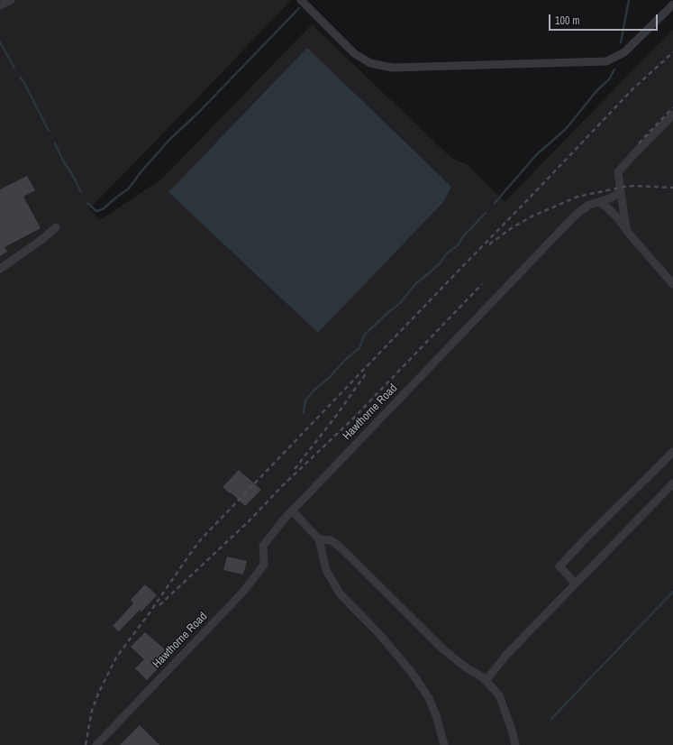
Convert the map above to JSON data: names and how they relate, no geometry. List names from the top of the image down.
{
  "streets": {
    "street": ["Hawthorne Road"]
  },
  "scale_bar": "100 m"
}
